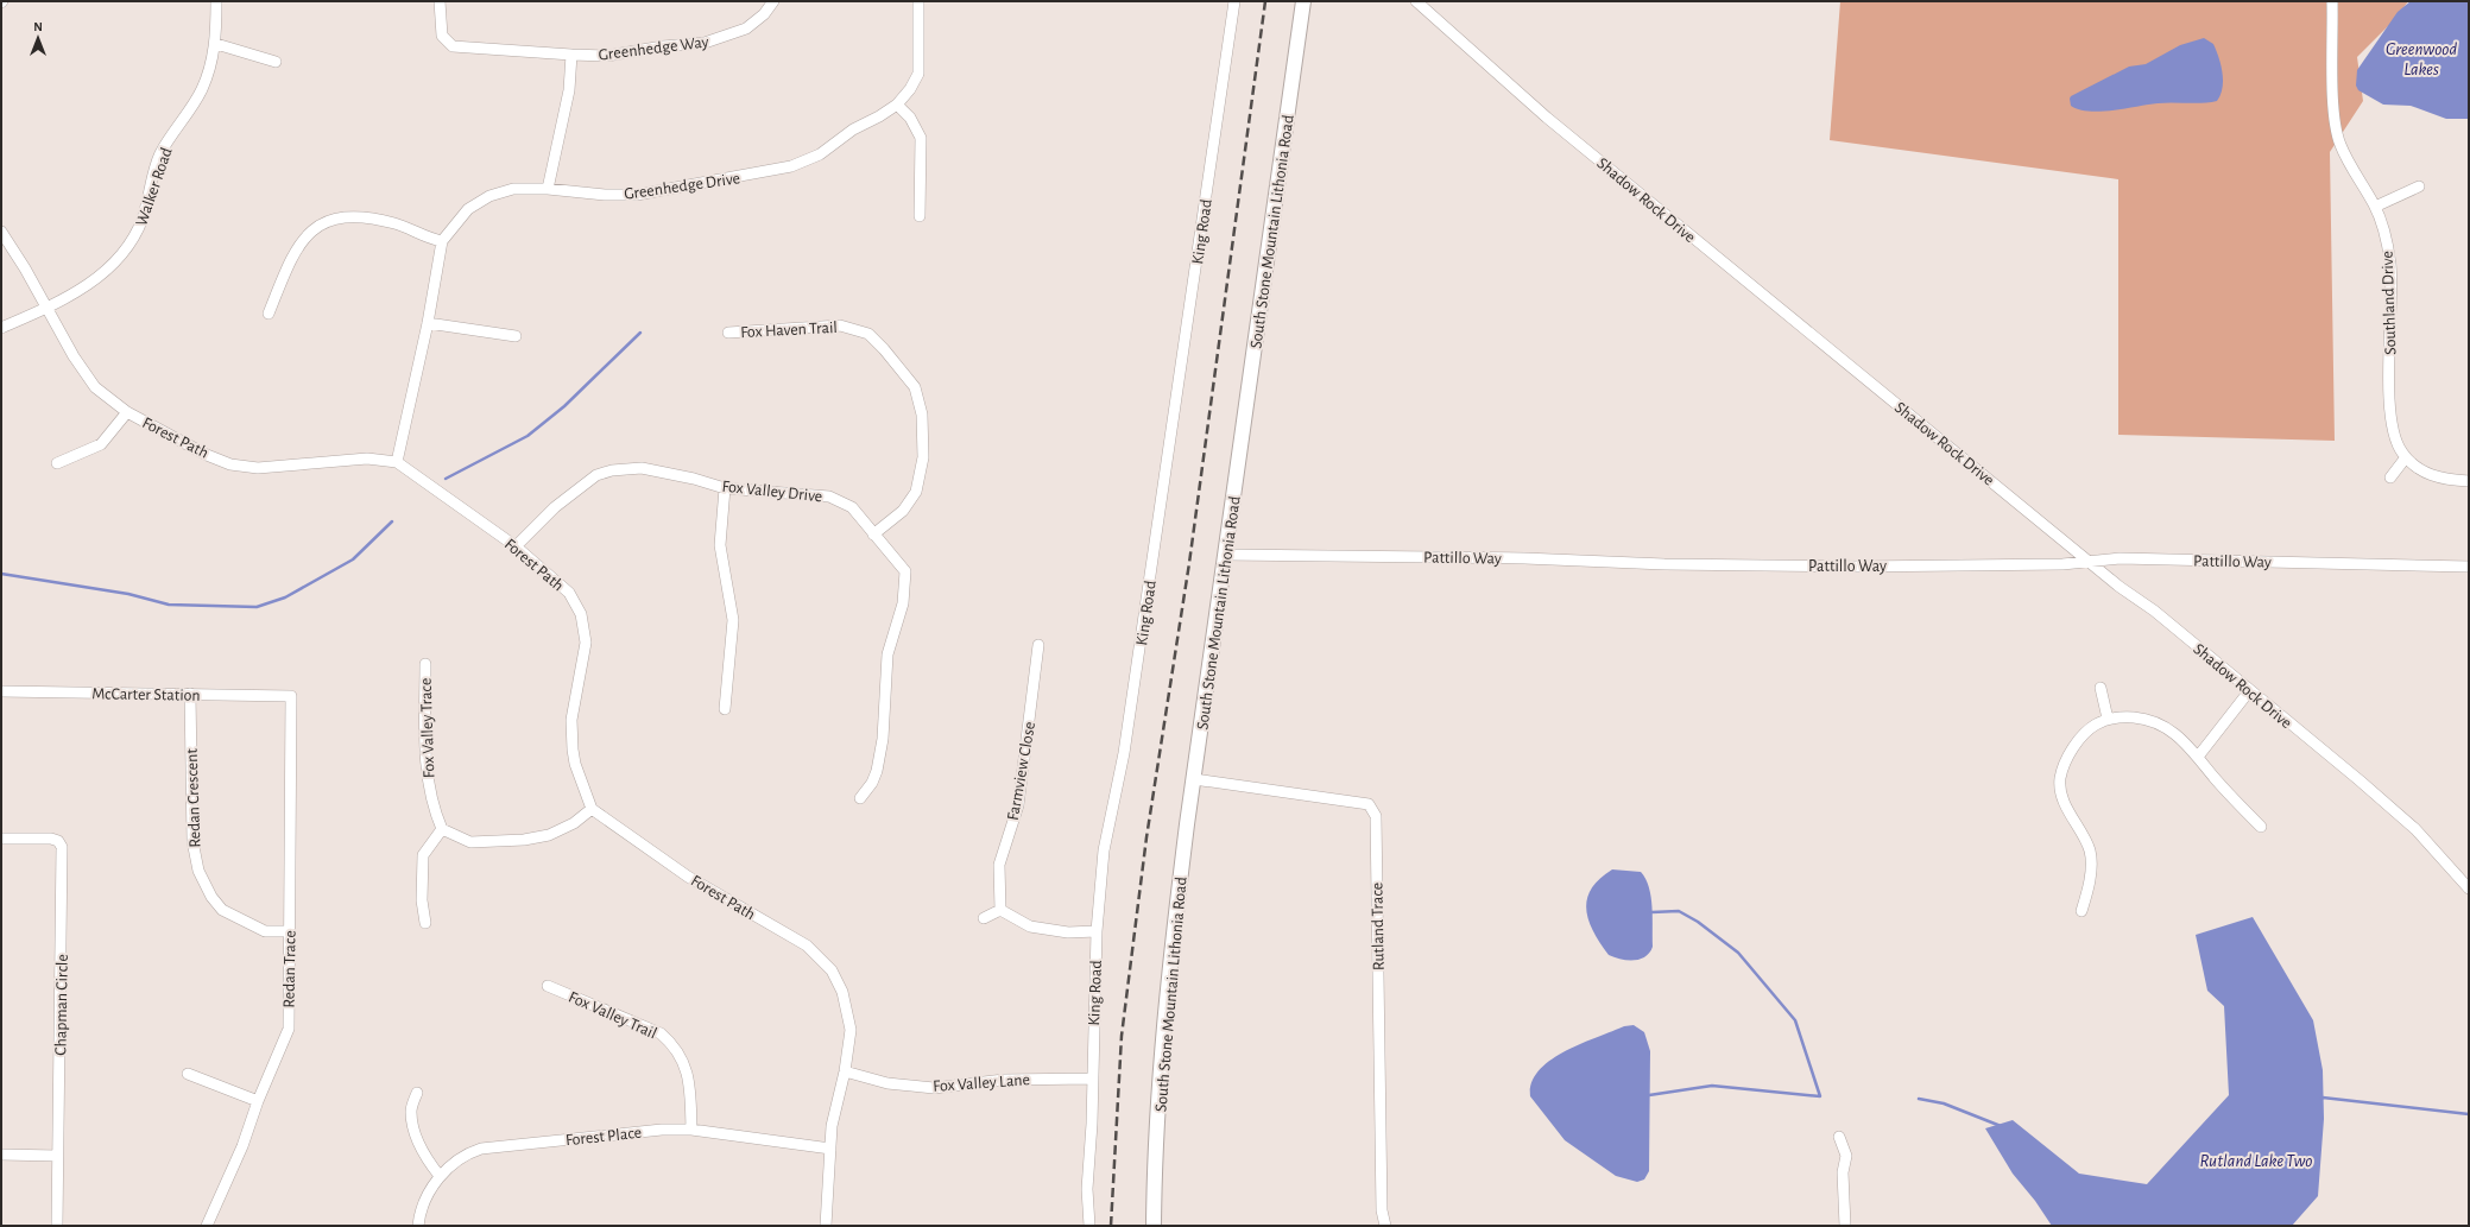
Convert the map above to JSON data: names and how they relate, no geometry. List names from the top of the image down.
{
  "streets": {
    "main road": ["South Stone Mountain Lithonia Road"],
    "street": [
      "Greenhedge Way",
      "Greenhedge Drive",
      "Walker Road",
      "Shadow Rock Drive",
      "King Road",
      "Southland Drive",
      "Fox Haven Trail",
      "Forest Path",
      "Fox Valley Drive",
      "Pattillo Way",
      "McCarter Station",
      "Fox Valley Trace",
      "Farmview Close",
      "Redan Crescent",
      "Rutland Trace",
      "Redan Trace",
      "Chapman Circle",
      "Fox Valley Trail",
      "Fox Valley Lane",
      "Forest Place"
    ]
  },
  "crossings": [
    ["Greenhedge Drive", "Forest Path"],
    ["Walker Road", "Forest Path"],
    ["Shadow Rock Drive", "Pattillo Way"],
    ["King Road", "Fox Valley Lane"],
    ["South Stone Mountain Lithonia Road", "Pattillo Way"],
    ["South Stone Mountain Lithonia Road", "Rutland Trace"],
    ["Fox Haven Trail", "Fox Valley Drive"],
    ["Forest Path", "Fox Valley Drive"],
    ["Forest Path", "Fox Valley Lane"],
    ["Forest Path", "Forest Place"],
    ["McCarter Station", "Redan Crescent"],
    ["McCarter Station", "Redan Trace"],
    ["Redan Crescent", "Redan Trace"],
    ["Fox Valley Trail", "Forest Place"]
  ],
  "water": ["Greenwood Lakes", "Rutland Lake Two"],
  "north": "top"
}
